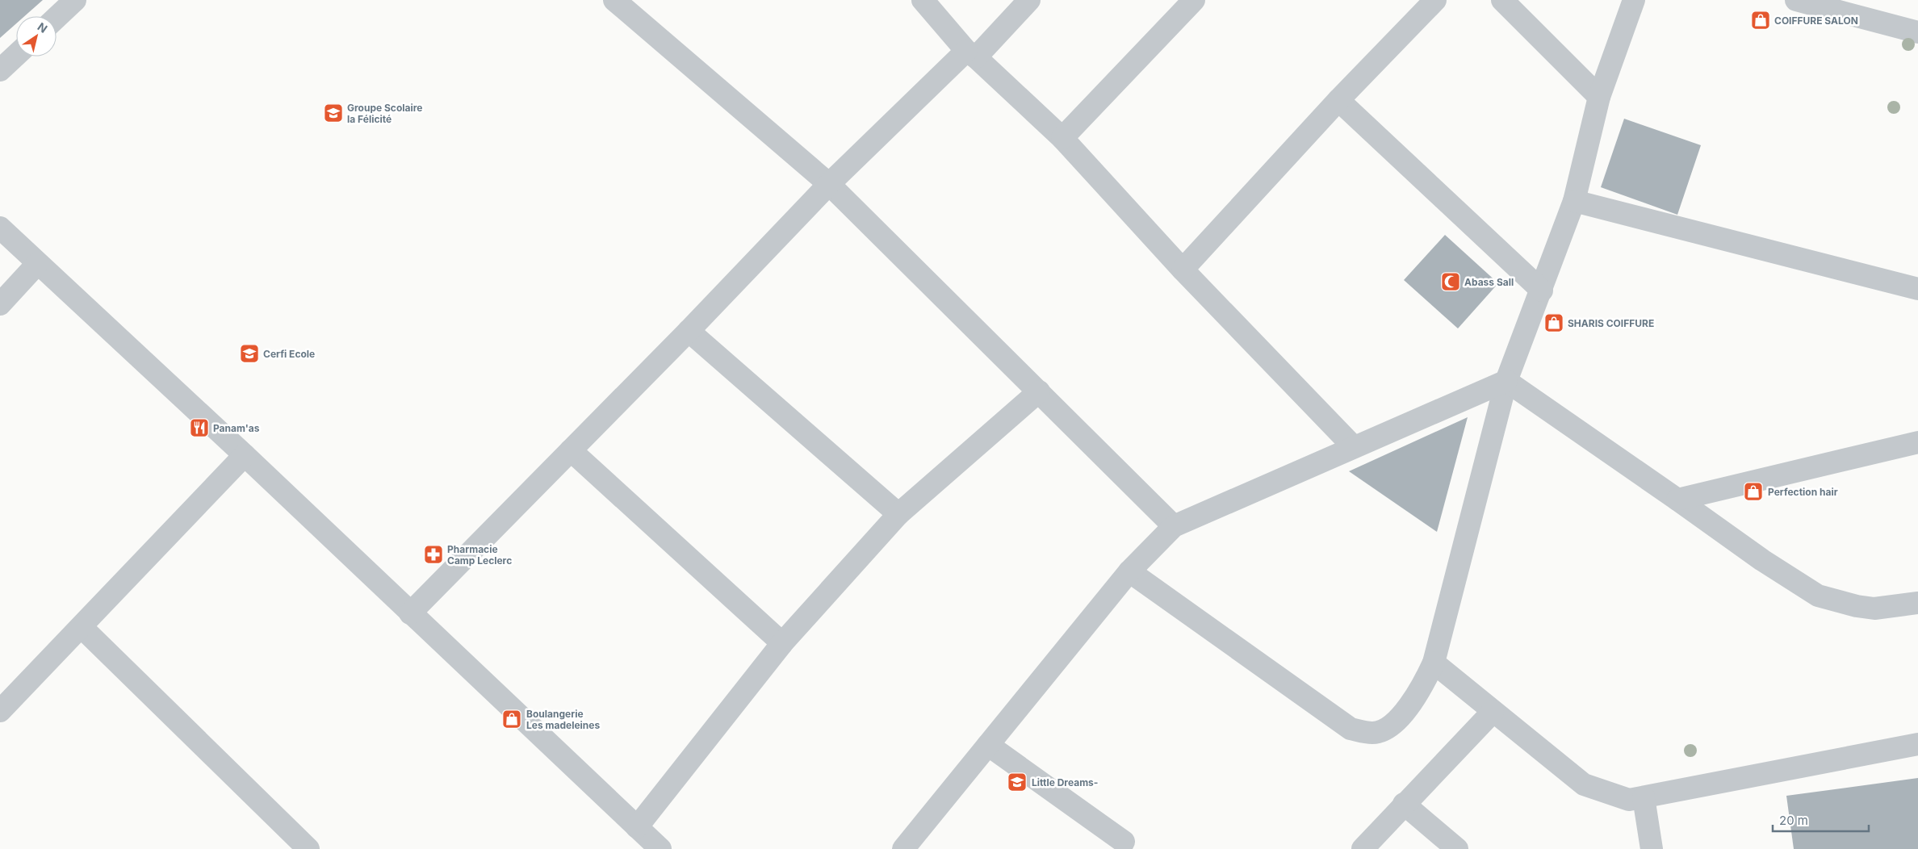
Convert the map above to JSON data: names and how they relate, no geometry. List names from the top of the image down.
{
  "places": {
    "shop": [
      "COIFFURE SALON",
      "SHARIS COIFFURE",
      "Perfection hair",
      "Boulangerie Les madeleines"
    ],
    "school or university": ["Groupe Scolaire la Félicité", "Cerfi Ecole", "Little Dreams-"],
    "mosque": ["Abass Sall"],
    "restaurant": ["Panam'as"],
    "pharmacy": ["Pharmacie Camp Leclerc"]
  },
  "scale_bar": "20 m",
  "north": "top right"
}
